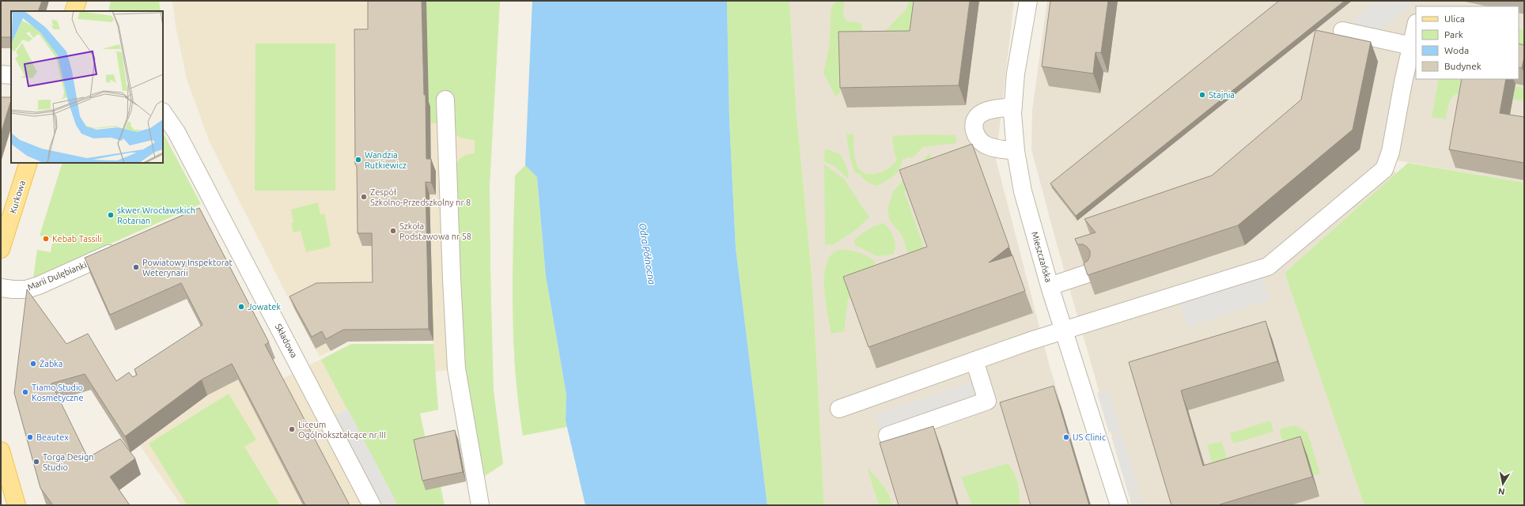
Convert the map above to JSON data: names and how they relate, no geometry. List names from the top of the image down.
{
  "streets": {
    "main road": ["Kurkowa"],
    "street": ["Mieszczańska", "Marii Dulębianki", "Składowa"]
  },
  "water": ["Odra Północna"],
  "places": [
    "Stajnia",
    "Wandzia Rutkiewicz",
    "Zespół Szkolno-Przedszkolny nr 8",
    "skwer Wrocławskich Rotarian",
    "Szkoła Podstawowa nr 58",
    "Kebab Tassili",
    "Powiatowy Inspektorat Weterynarii",
    "Jowatek",
    "Żabka",
    "Tiamo Studio Kosmetyczne",
    "Liceum Ogólnokształcące nr III",
    "Beautex",
    "US Clinic",
    "Torga Design Studio"
  ],
  "legend": [
    "Ulica",
    "Park",
    "Woda",
    "Budynek"
  ],
  "north": "bottom"
}
